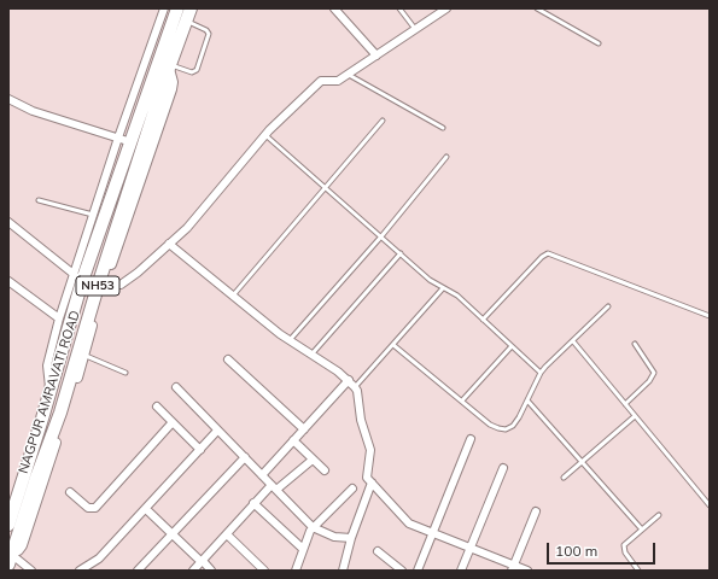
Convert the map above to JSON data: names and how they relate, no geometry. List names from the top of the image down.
{
  "streets": {
    "highway": ["NH53", "NAGPUR AMRAVATI ROAD"]
  },
  "scale_bar": "100 m"
}
